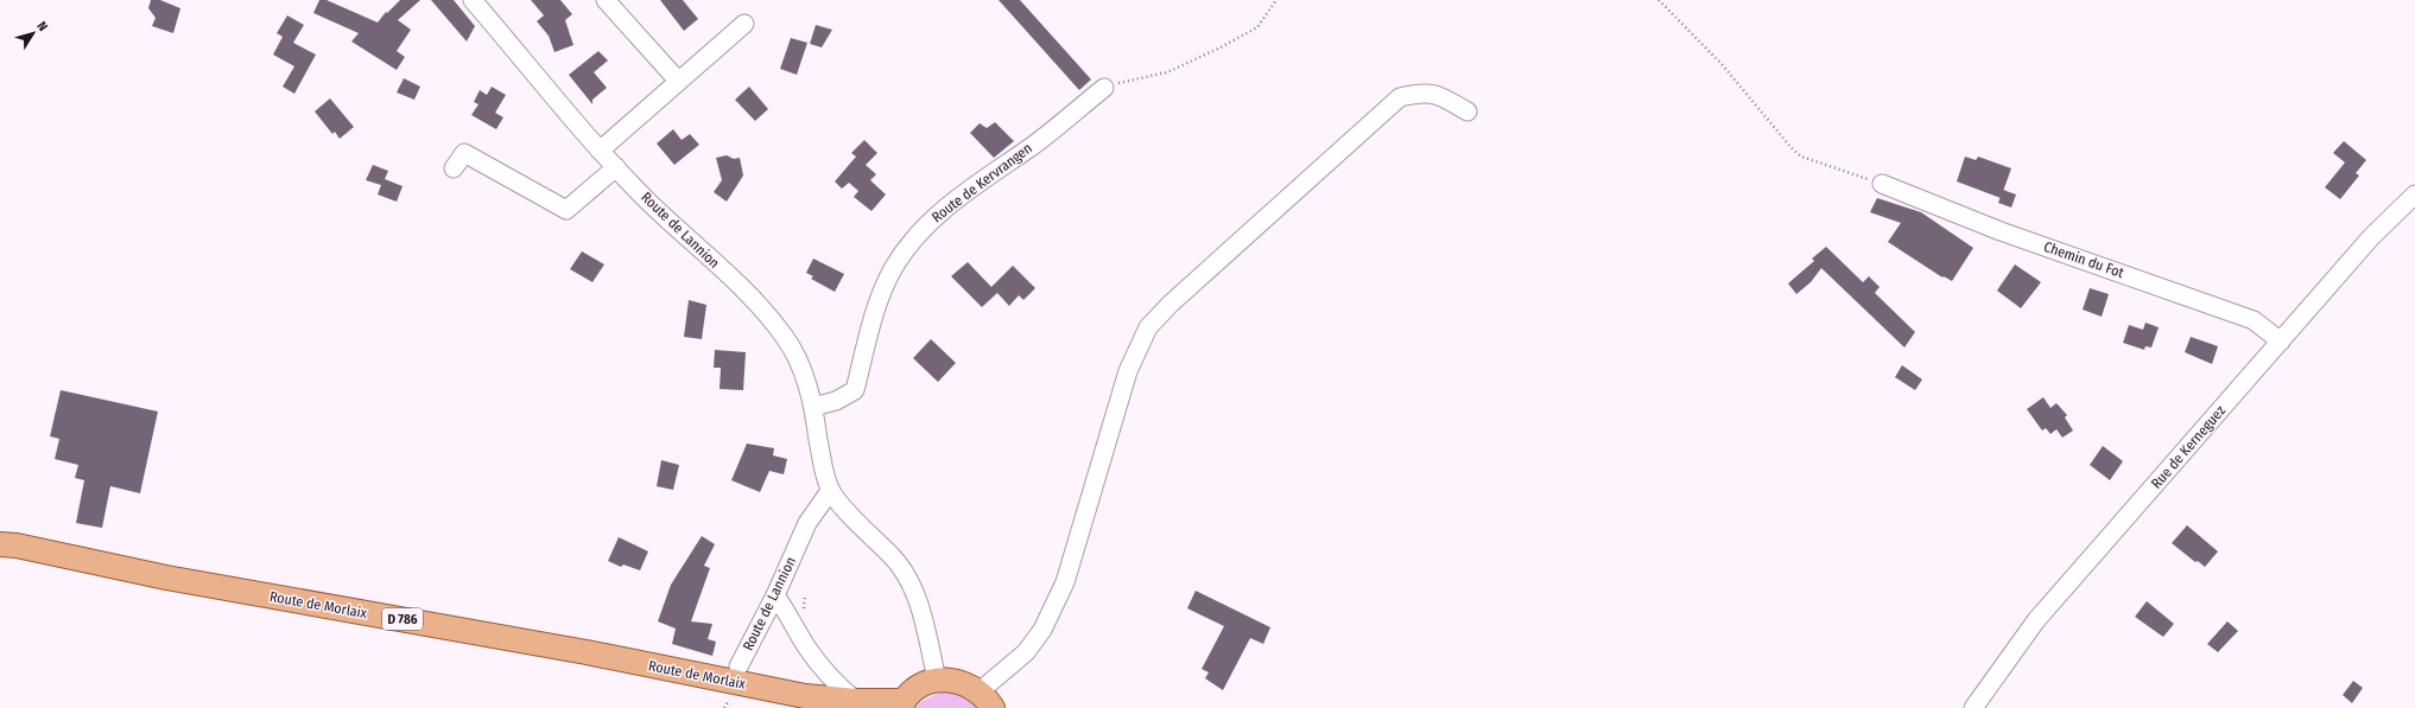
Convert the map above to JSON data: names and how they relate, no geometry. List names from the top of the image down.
{
  "streets": {
    "main road": ["Route de Morlaix", "D 786"],
    "street": [
      "Route de Kervrangen",
      "Route de Lannion",
      "Chemin du Fot",
      "Rue de Kerneguez"
    ]
  },
  "crossings": [
    ["Route de Kervrangen", "Route de Lannion"],
    ["Chemin du Fot", "Rue de Kerneguez"]
  ],
  "north": "top right"
}
